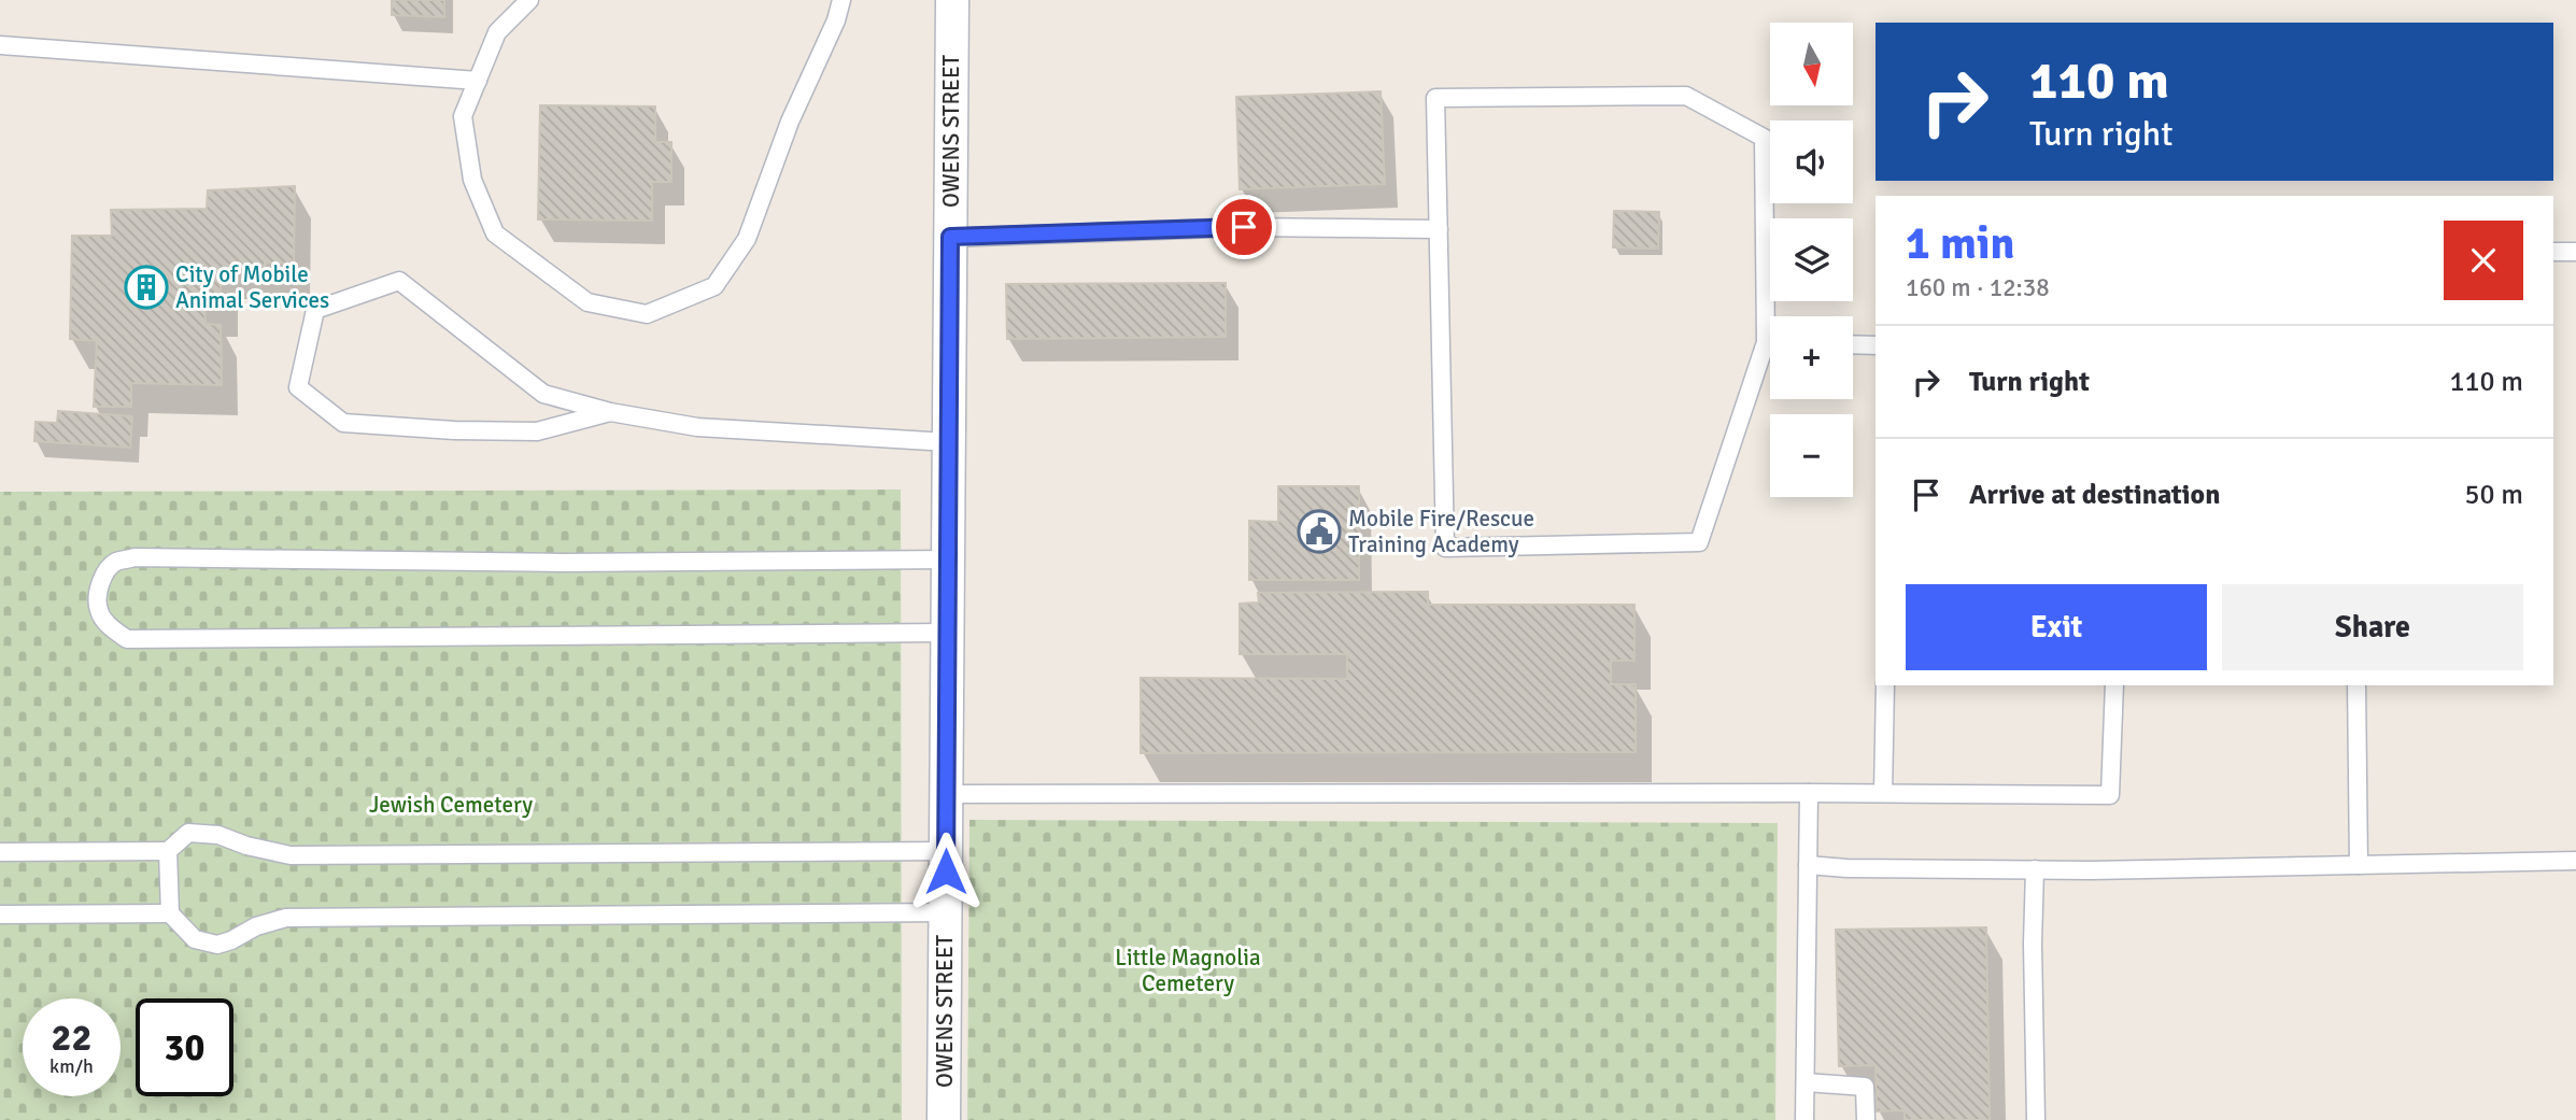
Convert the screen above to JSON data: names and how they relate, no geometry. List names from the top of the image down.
{
  "streets": {
    "street": ["OWENS STREET"]
  },
  "parks": ["Jewish Cemetery", "Little Magnolia Cemetery"],
  "places": {
    "building": ["City of Mobile Animal Services"],
    "public building": ["Mobile Fire/Rescue Training Academy"]
  },
  "north": "bottom",
  "page": {
    "map_buttons": ["+", "−"],
    "turn": ["110 m", "Turn right"],
    "heading": ["1 min", "160 m · 12:38"],
    "list": [
      {
        "name": "Turn right",
        "value": "110 m"
      },
      {
        "name": "Arrive at destination",
        "value": "50 m"
      }
    ],
    "buttons": ["Exit", "Share"],
    "speed": "22 km/h",
    "limit": "30"
  }
}
